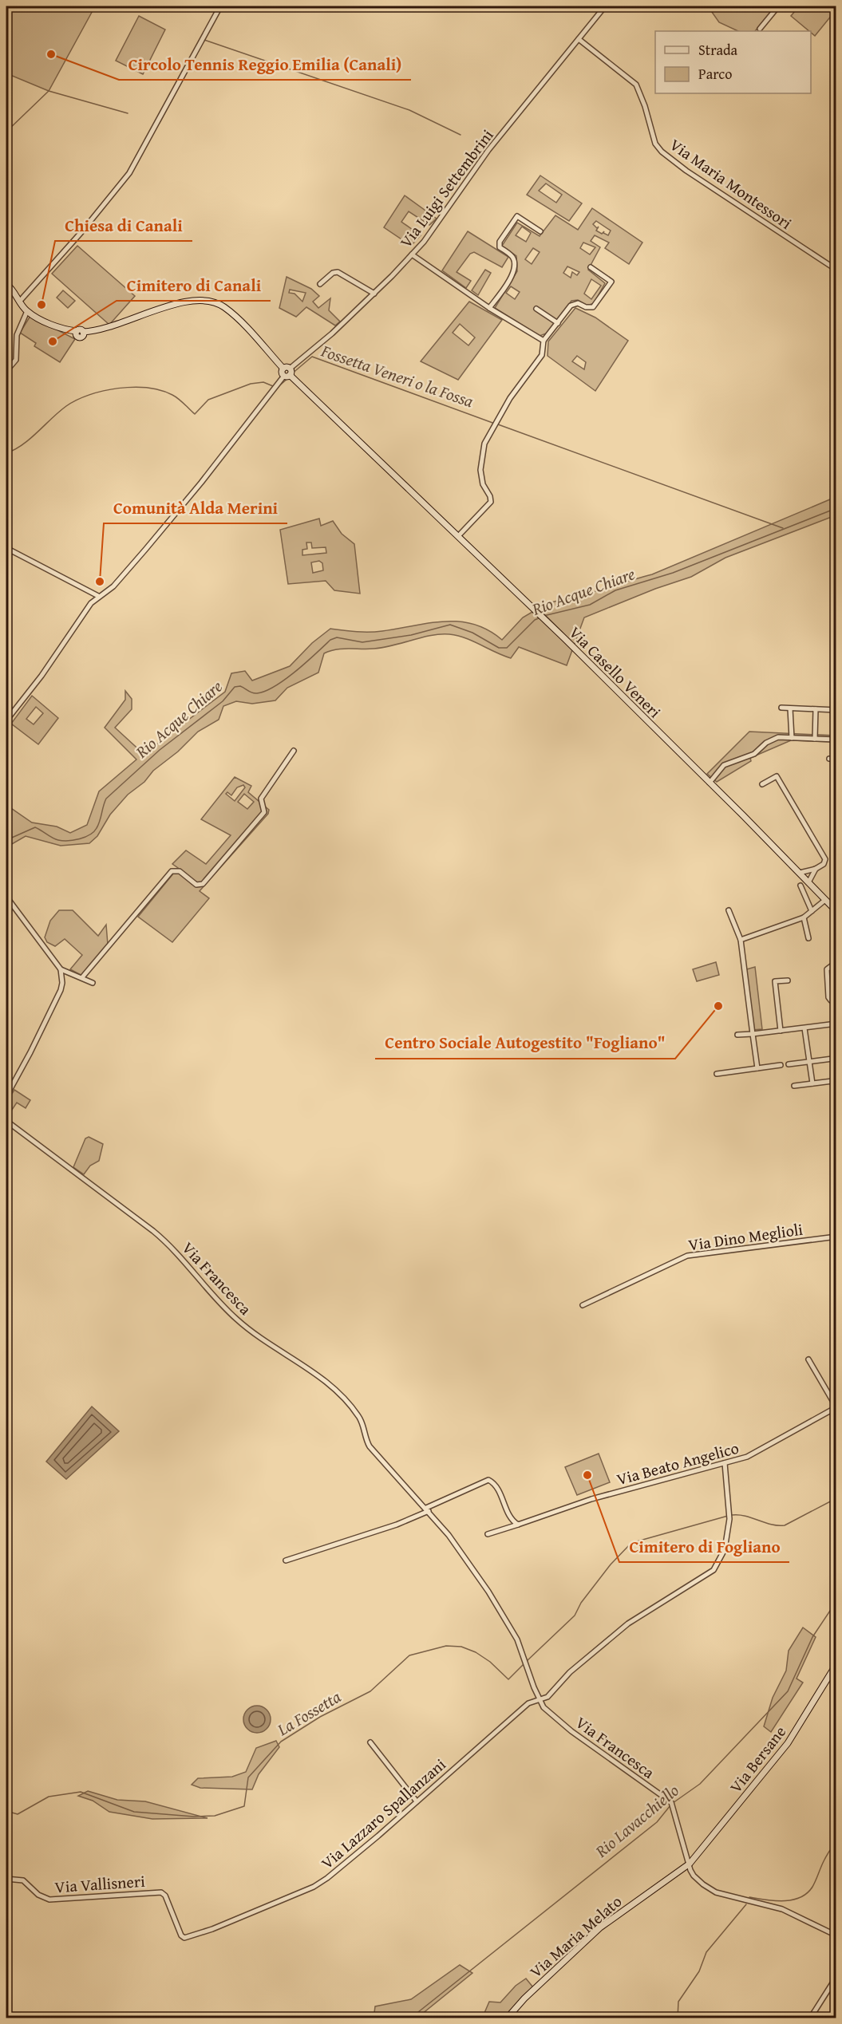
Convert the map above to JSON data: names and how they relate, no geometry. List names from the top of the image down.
{
  "streets": {
    "street": [
      "Via Maria Montessori",
      "Via Luigi Settembrini",
      "Via Casello Veneri",
      "Via Dino Meglioli",
      "Via Francesca",
      "Via Beato Angelico",
      "Via Bersane",
      "Via Lazzaro Spallanzani",
      "Via Vallisneri",
      "Via Maria Melato"
    ]
  },
  "crossings": [
    ["Via Maria Montessori", "Via Luigi Settembrini"],
    ["Via Luigi Settembrini", "Via Casello Veneri"],
    ["Via Francesca", "Via Bersane"],
    ["Via Francesca", "Via Lazzaro Spallanzani"],
    ["Via Francesca", "Via Maria Melato"],
    ["Via Beato Angelico", "Via Lazzaro Spallanzani"],
    ["Via Bersane", "Via Maria Melato"],
    ["Via Lazzaro Spallanzani", "Via Vallisneri"]
  ],
  "water": [
    "Fossetta Veneri o la Fossa",
    "Rio Acque Chiare",
    "La Fossetta",
    "Rio Lavacchiello"
  ],
  "places": [
    "Circolo Tennis Reggio Emilia (Canali)",
    "Chiesa di Canali",
    "Cimitero di Canali",
    "Comunità Alda Merini",
    "Centro Sociale Autogestito \"Fogliano\"",
    "Cimitero di Fogliano"
  ],
  "legend": ["Strada", "Parco"]
}
